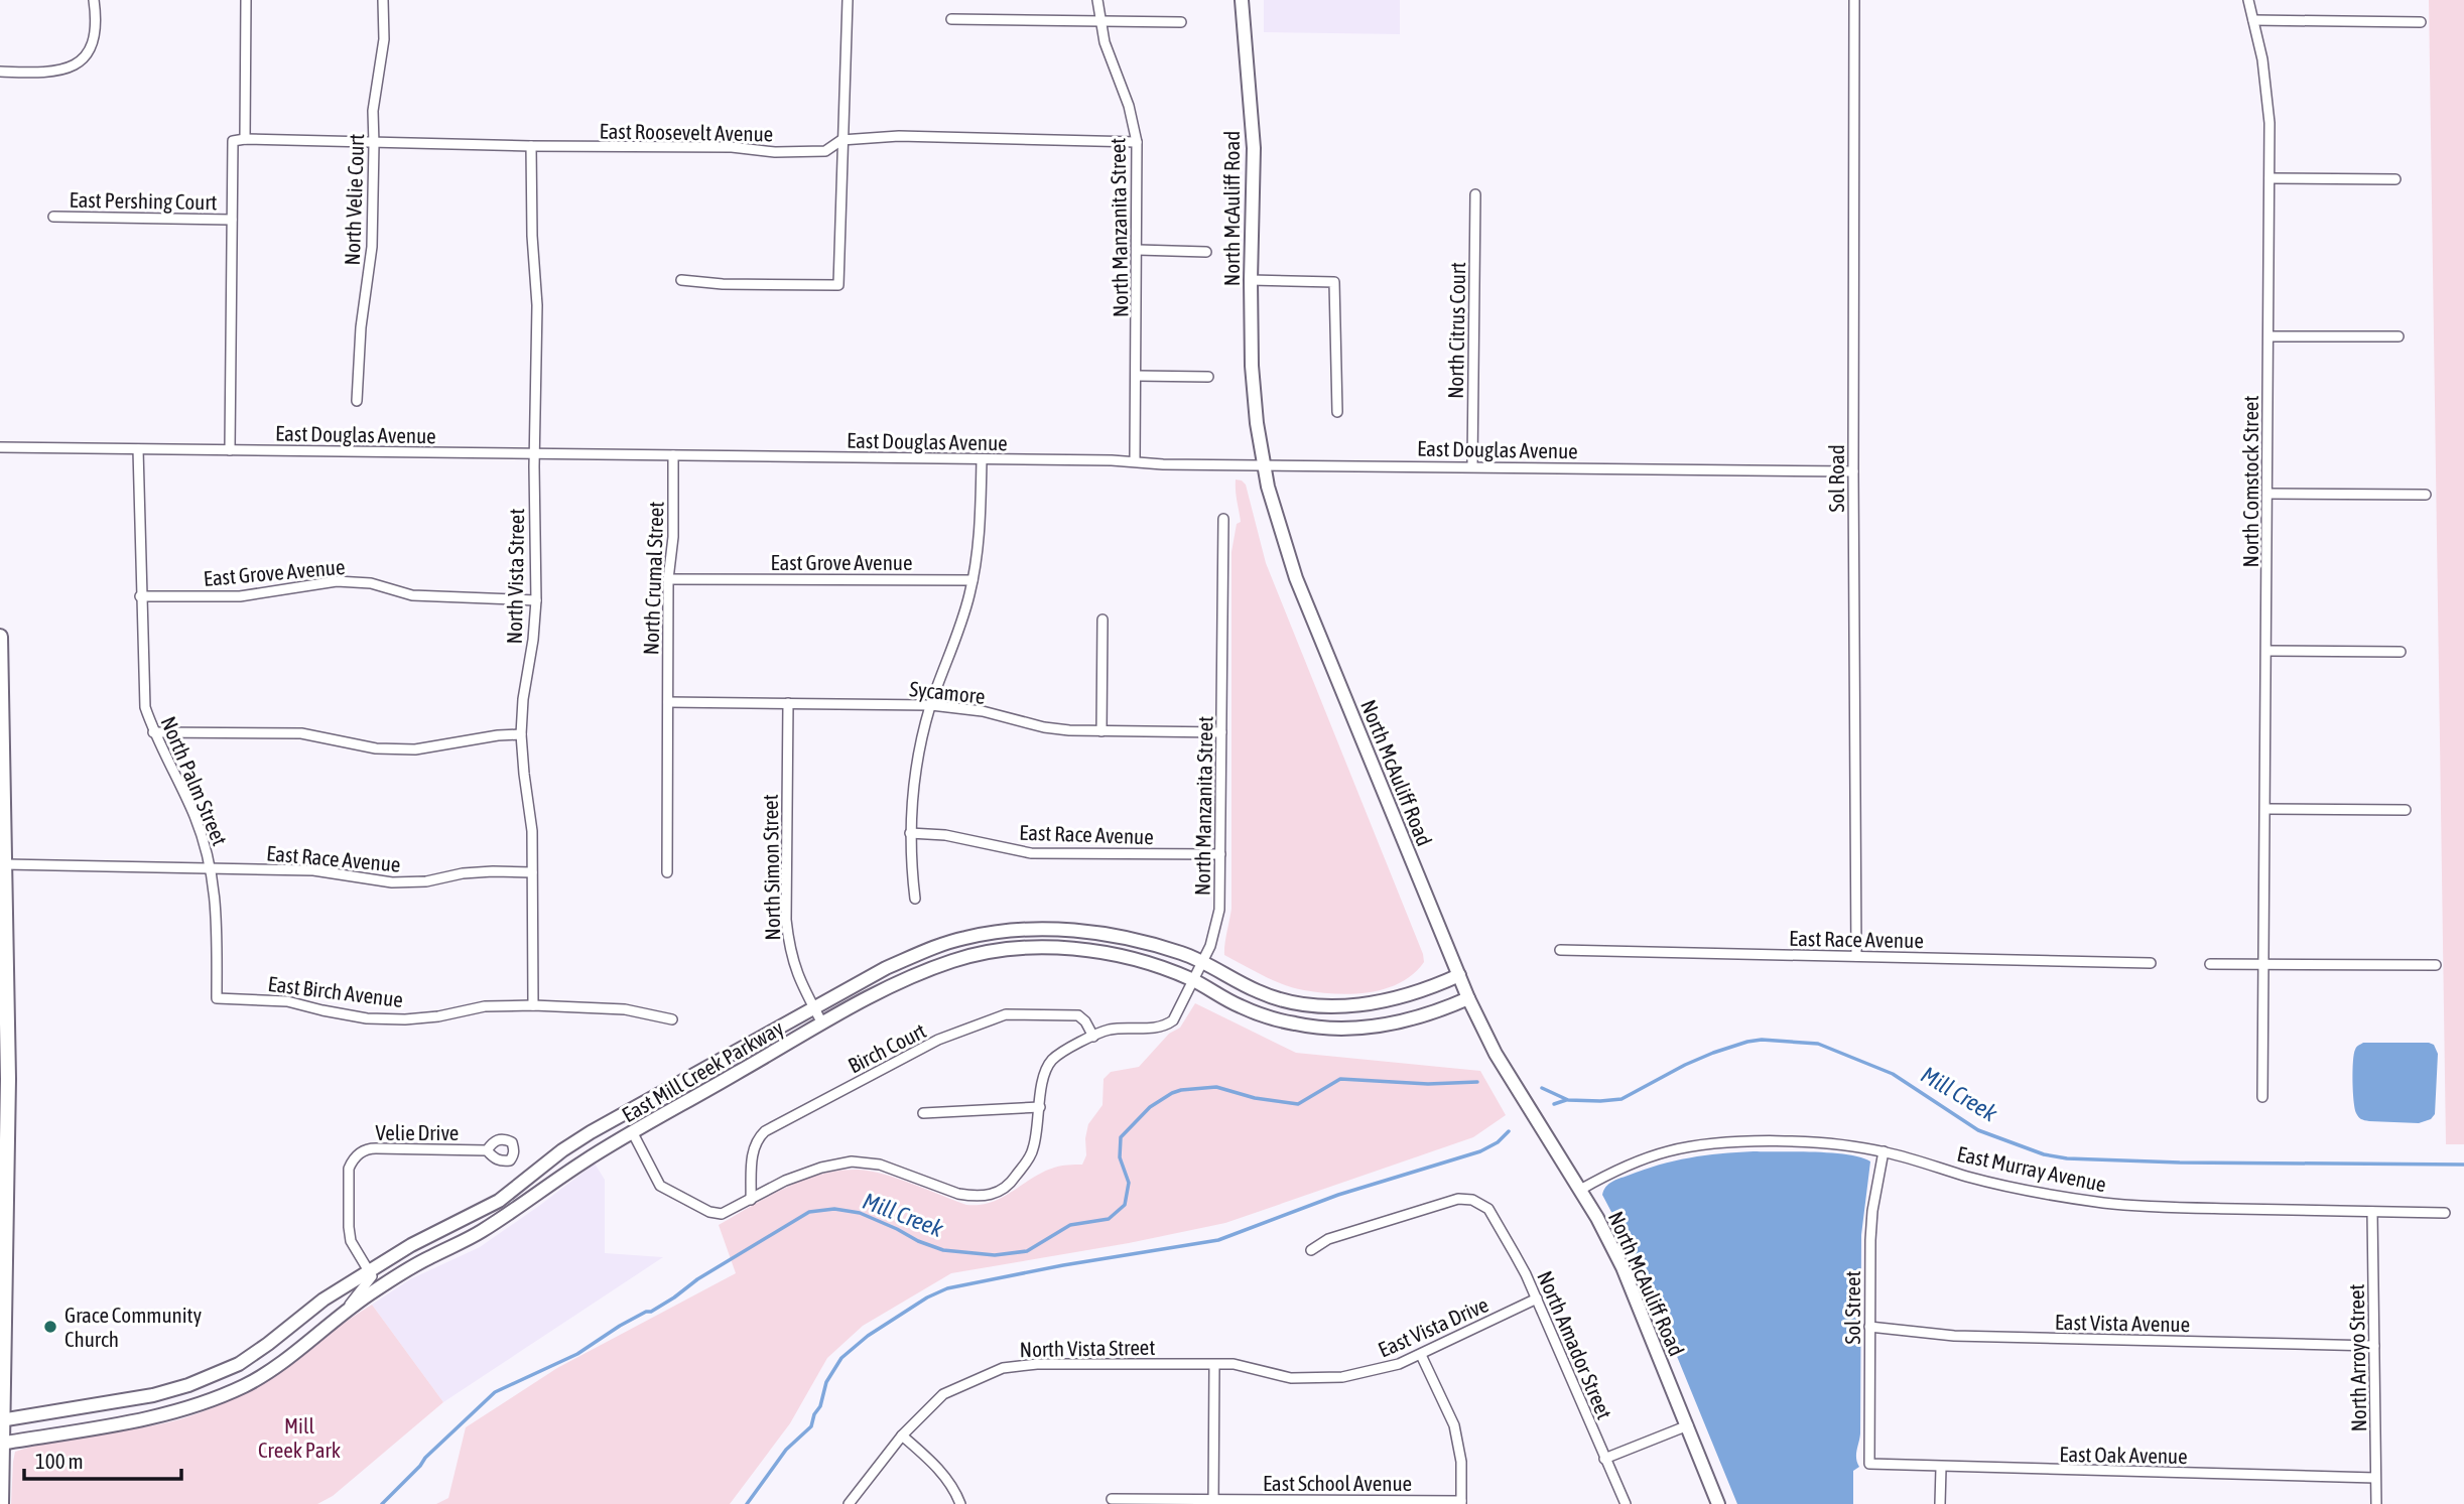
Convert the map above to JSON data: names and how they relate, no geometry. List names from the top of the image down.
{
  "streets": {
    "street": [
      "East Roosevelt Avenue",
      "North Velie Court",
      "East Pershing Court",
      "North McAuliff Road",
      "North Manzanita Street",
      "North Citrus Court",
      "East Douglas Avenue",
      "Sol Road",
      "North Comstock Street",
      "East Grove Avenue",
      "North Vista Street",
      "North Crumal Street",
      "Sycamore",
      "North Palm Street",
      "East Race Avenue",
      "North Simon Street",
      "East Birch Avenue",
      "Birch Court",
      "East Mill Creek Parkway",
      "Velie Drive",
      "East Murray Avenue",
      "Sol Street",
      "East Vista Avenue",
      "East Vista Drive",
      "North Amador Street",
      "North Arroyo Street",
      "East Oak Avenue",
      "East School Avenue"
    ]
  },
  "crossings": [
    ["East Roosevelt Avenue", "North Velie Court"],
    ["East Roosevelt Avenue", "East Pershing Court"],
    ["East Roosevelt Avenue", "North Manzanita Street"],
    ["East Roosevelt Avenue", "North Vista Street"],
    ["North McAuliff Road", "East Douglas Avenue"],
    ["North McAuliff Road", "East Mill Creek Parkway"],
    ["North McAuliff Road", "East Murray Avenue"],
    ["North Manzanita Street", "East Douglas Avenue"],
    ["North Manzanita Street", "Sycamore"],
    ["North Manzanita Street", "East Race Avenue"],
    ["North Manzanita Street", "Birch Court"],
    ["North Manzanita Street", "East Mill Creek Parkway"],
    ["North Citrus Court", "East Douglas Avenue"],
    ["East Douglas Avenue", "Sol Road"],
    ["East Douglas Avenue", "North Vista Street"],
    ["East Douglas Avenue", "North Crumal Street"],
    ["East Douglas Avenue", "North Palm Street"],
    ["Sol Road", "East Race Avenue"],
    ["East Grove Avenue", "North Vista Street"],
    ["East Grove Avenue", "North Crumal Street"],
    ["East Grove Avenue", "North Palm Street"],
    ["North Vista Street", "East Race Avenue"],
    ["North Vista Street", "East Birch Avenue"],
    ["North Vista Street", "East Vista Drive"],
    ["North Crumal Street", "Sycamore"],
    ["Sycamore", "North Simon Street"],
    ["North Palm Street", "East Race Avenue"],
    ["North Palm Street", "East Birch Avenue"],
    ["North Simon Street", "East Mill Creek Parkway"],
    ["East Mill Creek Parkway", "Velie Drive"],
    ["East Murray Avenue", "Sol Street"],
    ["East Murray Avenue", "North Arroyo Street"],
    ["Sol Street", "East Vista Avenue"],
    ["Sol Street", "East Oak Avenue"],
    ["East Vista Avenue", "North Arroyo Street"],
    ["East Vista Drive", "North Amador Street"],
    ["North Arroyo Street", "East Oak Avenue"]
  ],
  "water": ["Mill Creek"],
  "parks": ["Mill Creek Park"],
  "places": ["Grace Community Church"],
  "scale_bar": "100 m"
}
